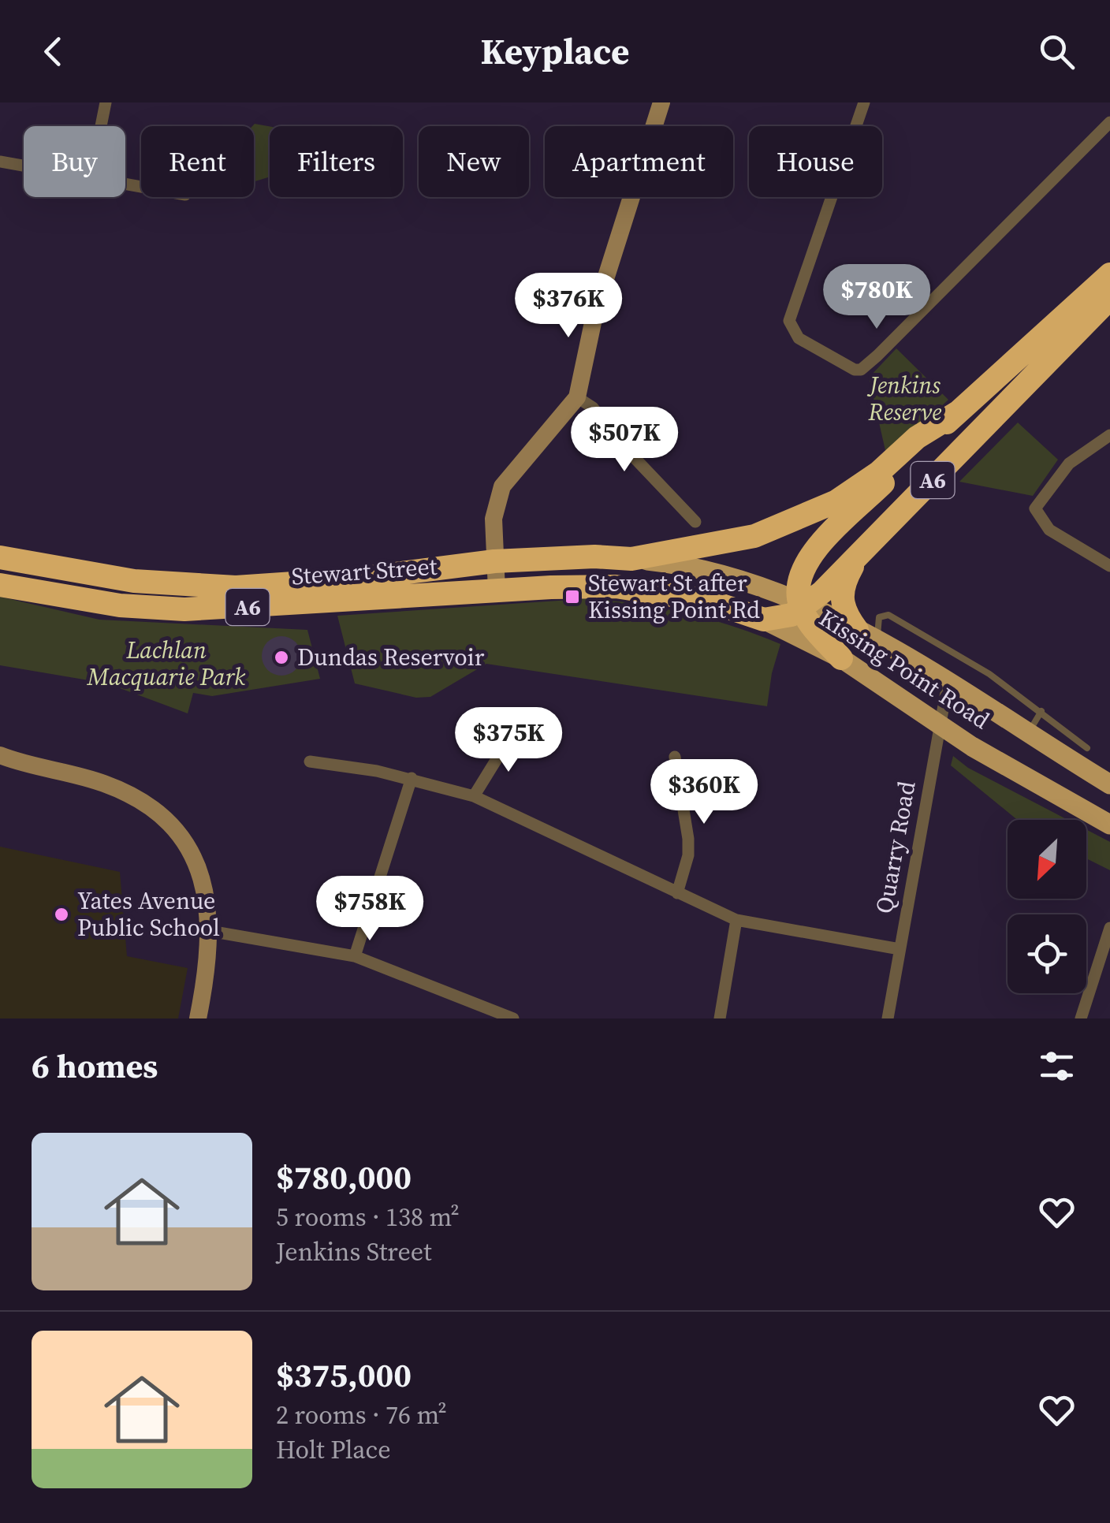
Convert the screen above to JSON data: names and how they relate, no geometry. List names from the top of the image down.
{
  "streets": {
    "highway": ["A6", "Stewart Street", "Kissing Point Road"],
    "street": ["Quarry Road"]
  },
  "crossings": [
    ["A6", "Kissing Point Road"],
    ["Stewart Street", "Kissing Point Road"],
    ["Kissing Point Road", "Quarry Road"]
  ],
  "parks": ["Jenkins Reserve", "Lachlan Macquarie Park"],
  "places": {
    "transit": ["Stewart St after Kissing Point Rd"],
    "other": ["Dundas Reservoir", "Yates Avenue Public School"]
  },
  "north": "bottom left",
  "page": {
    "header": "Keyplace",
    "chip": [
      "Buy",
      "Rent",
      "Filters",
      "New",
      "Apartment",
      "House"
    ],
    "price": [
      "$780K",
      "$376K",
      "$507K",
      "$375K",
      "$360K",
      "$758K"
    ],
    "heading": "6 homes",
    "list": [
      {
        "name": "$780,000",
        "note": "5 rooms · 138 m² · Jenkins Street"
      },
      {
        "name": "$375,000",
        "note": "2 rooms · 76 m² · Holt Place"
      }
    ]
  }
}
